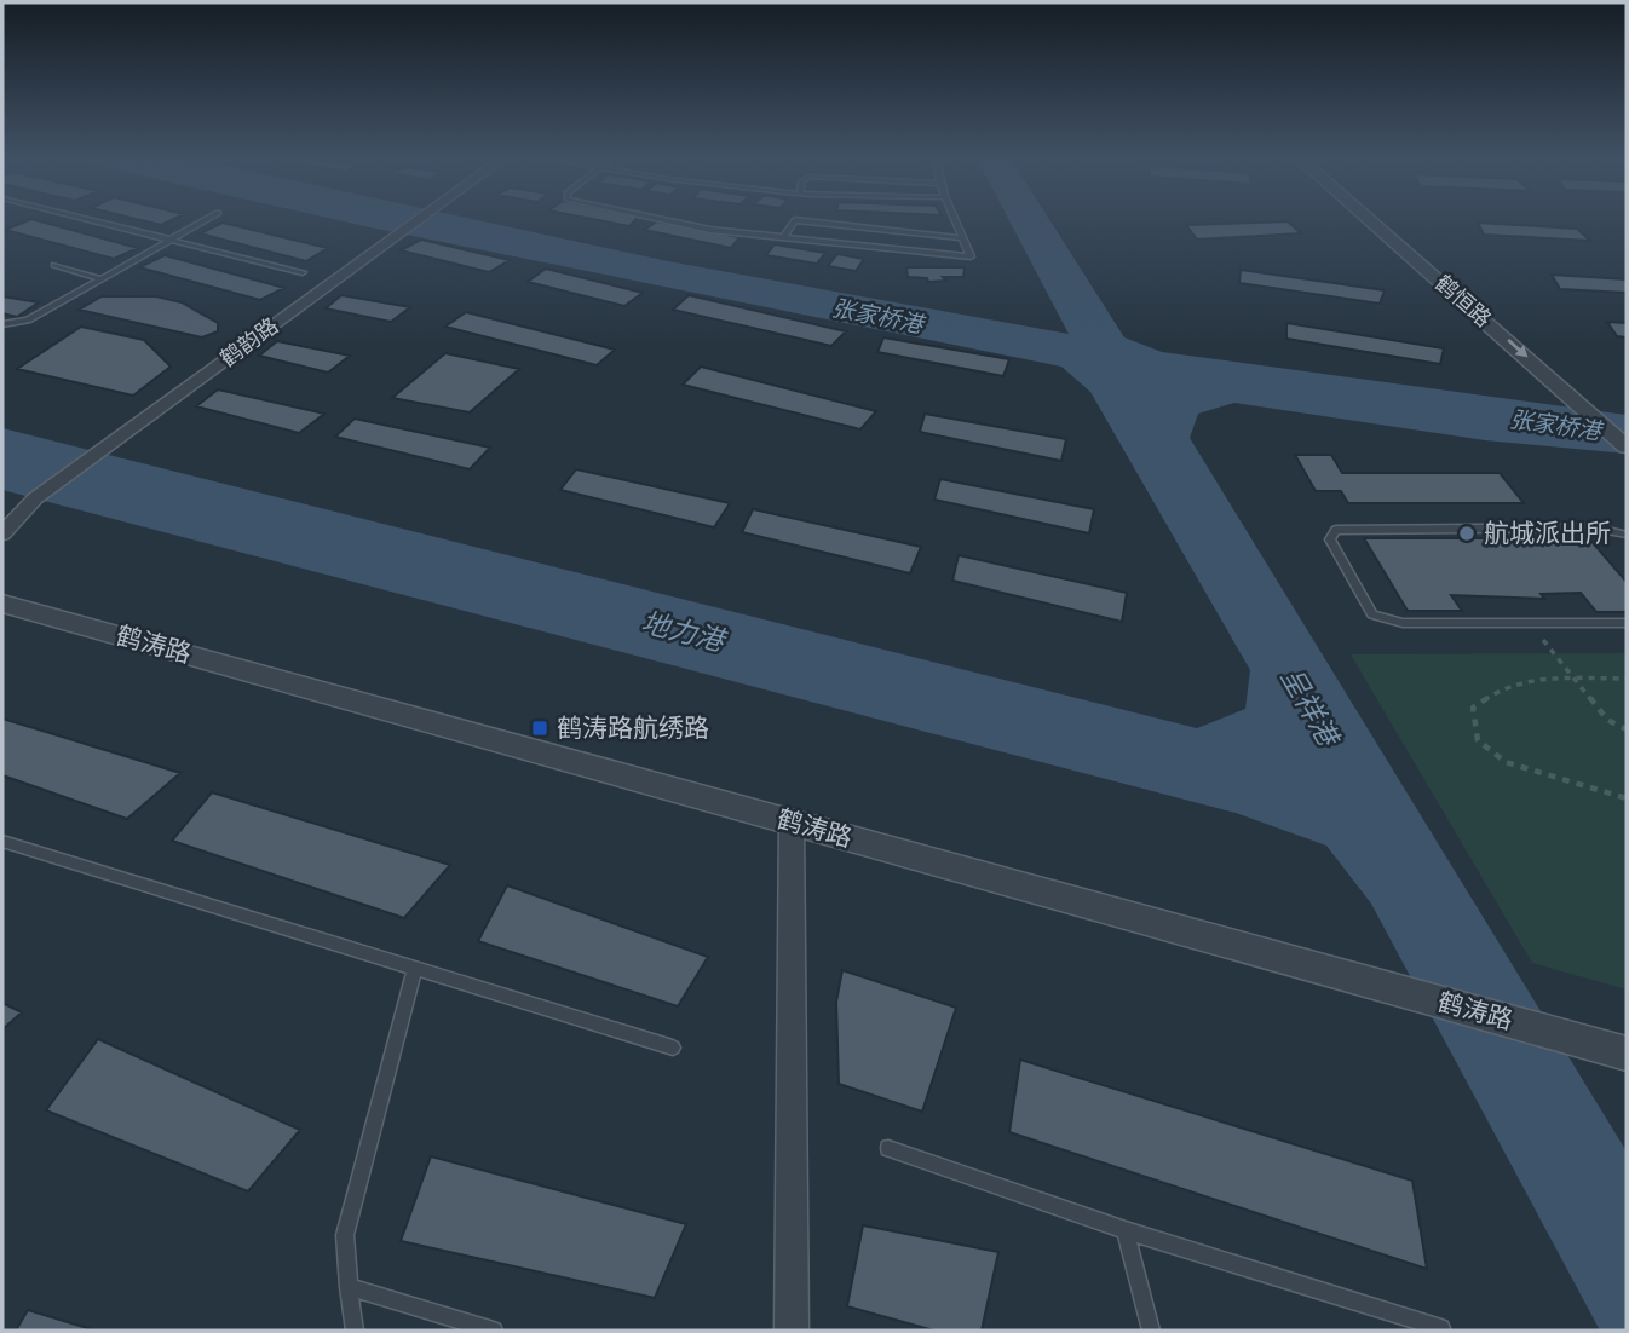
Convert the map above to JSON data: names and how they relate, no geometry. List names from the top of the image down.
{
  "streets": {
    "street": ["鹤恒路", "鹤韵路", "鹤涛路"]
  },
  "water": ["张家桥港", "地力港", "呈祥港"],
  "places": {
    "other": ["航城派出所"],
    "transit": ["鹤涛路航绣路"]
  }
}
